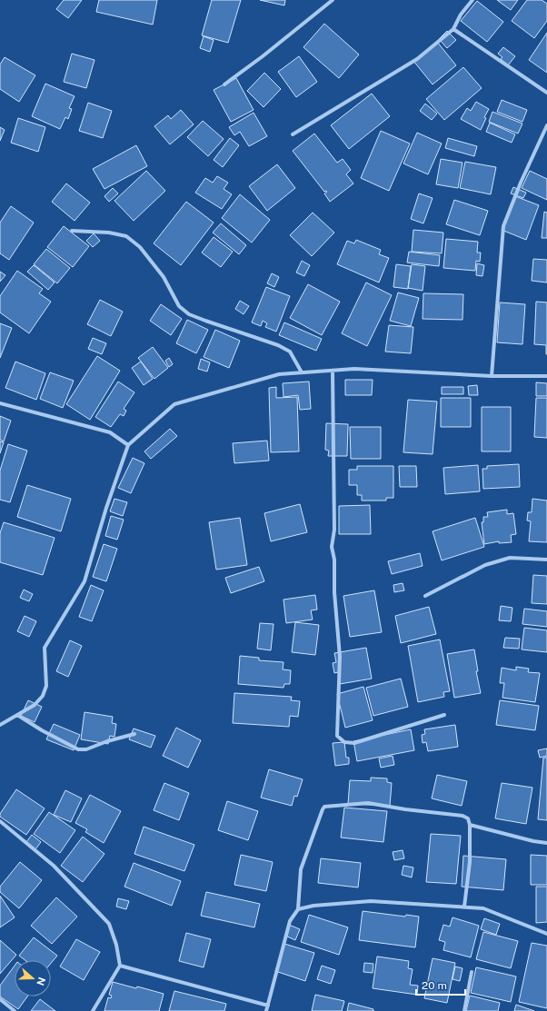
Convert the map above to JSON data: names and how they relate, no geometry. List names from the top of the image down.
{
  "scale_bar": "20 m",
  "north": "right"
}
